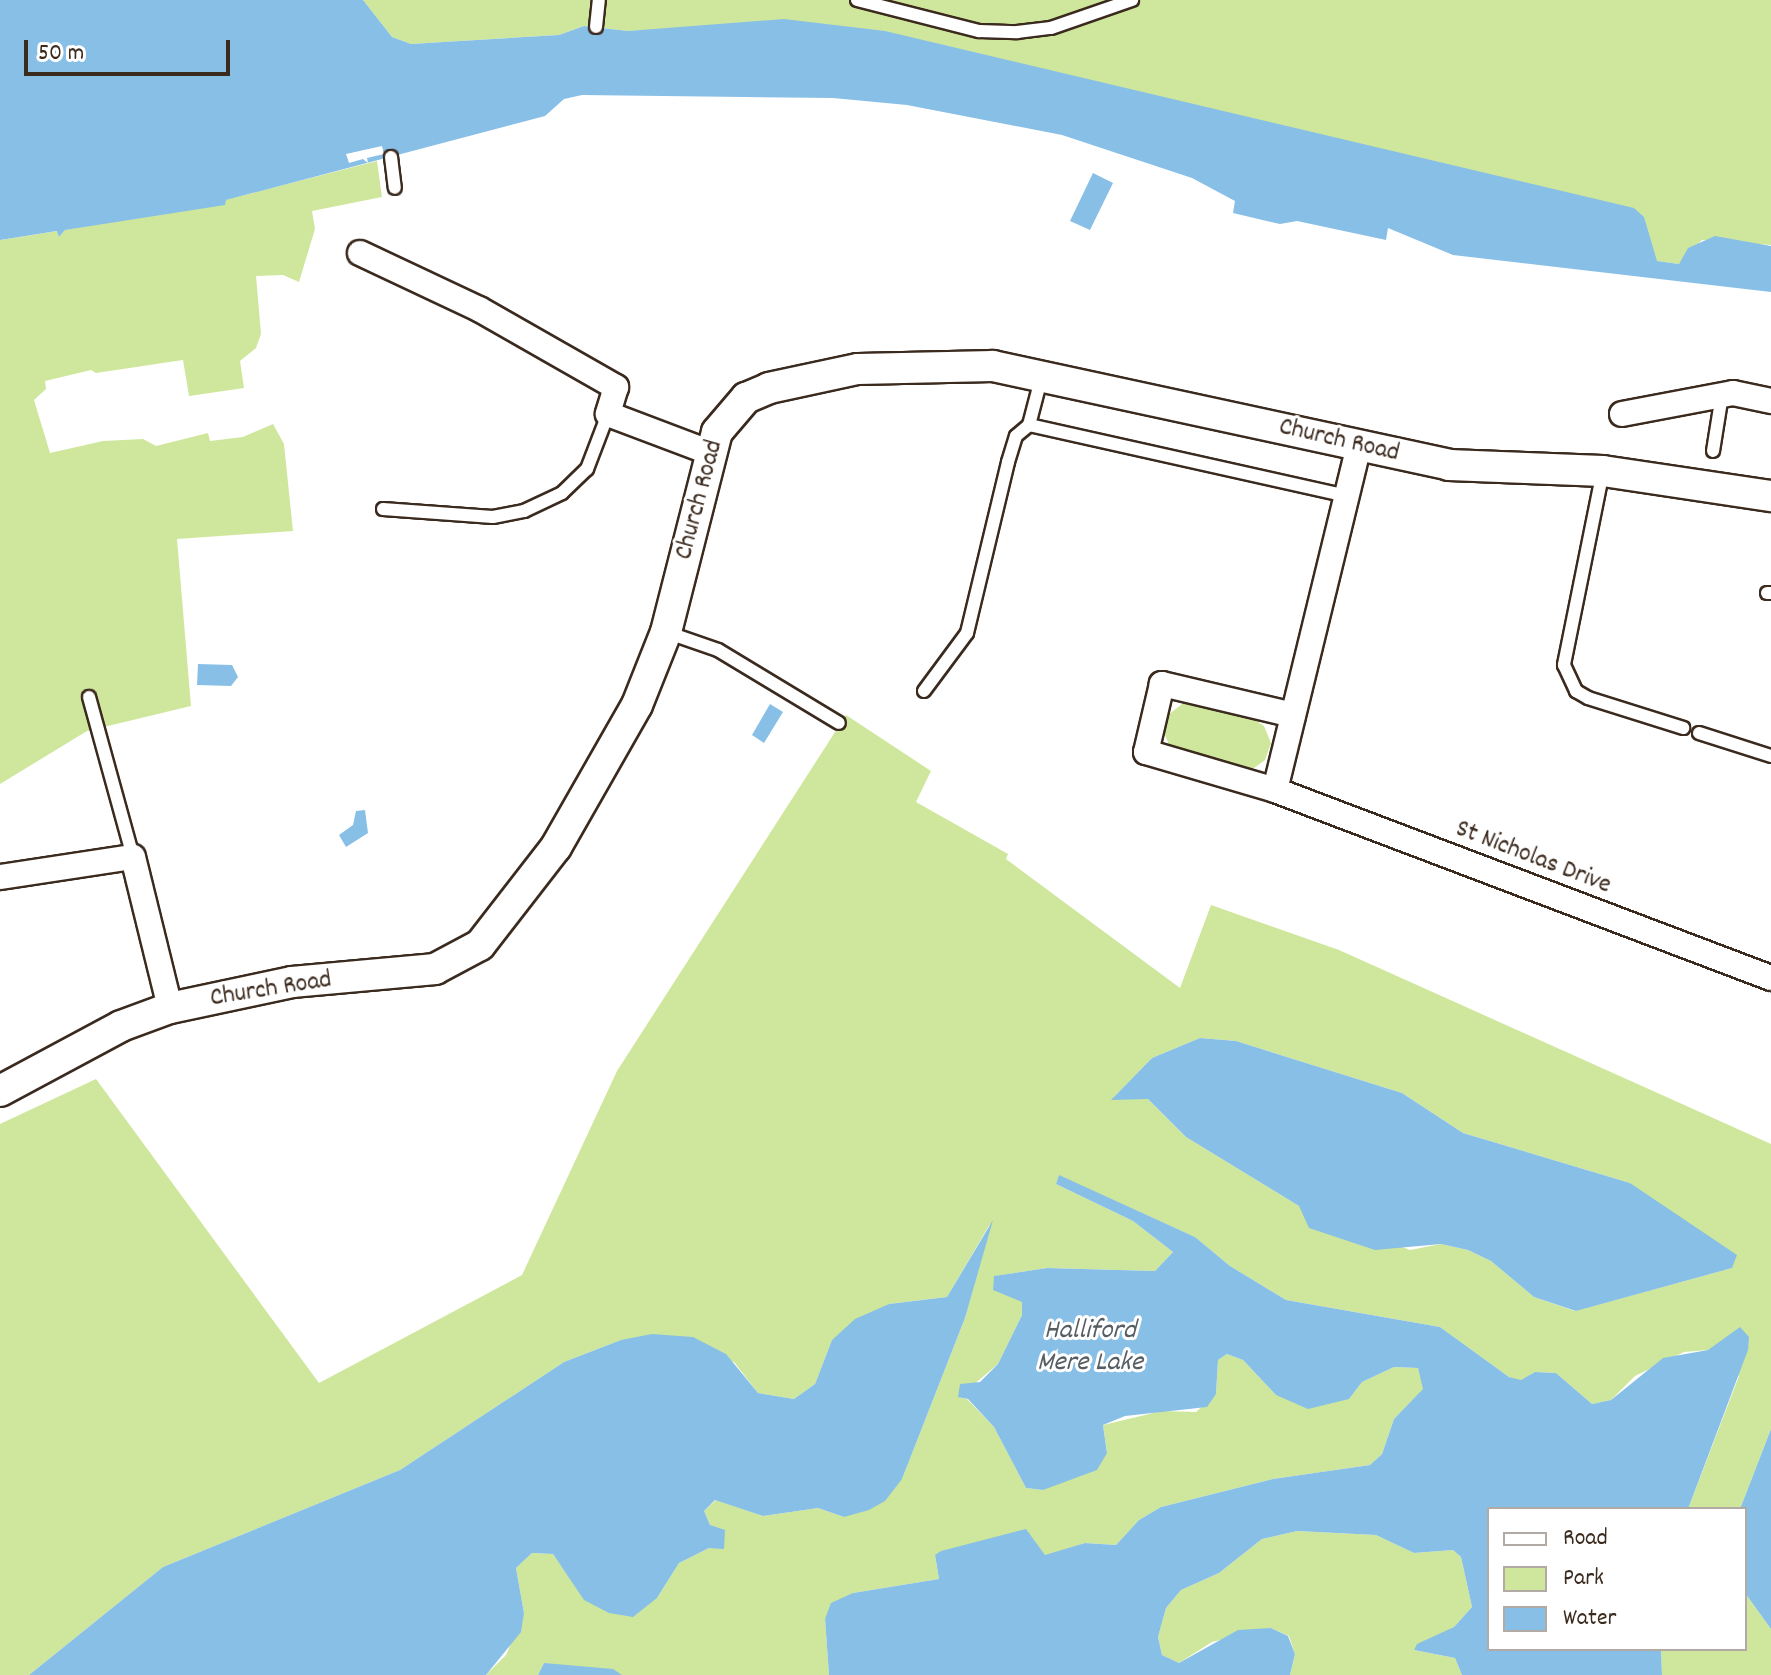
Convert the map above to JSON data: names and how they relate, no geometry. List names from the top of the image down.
{
  "streets": {
    "street": ["Church Road", "St Nicholas Drive"]
  },
  "water": ["Halliford Mere Lake"],
  "legend": ["Road", "Park", "Water"],
  "scale_bar": "50 m"
}
